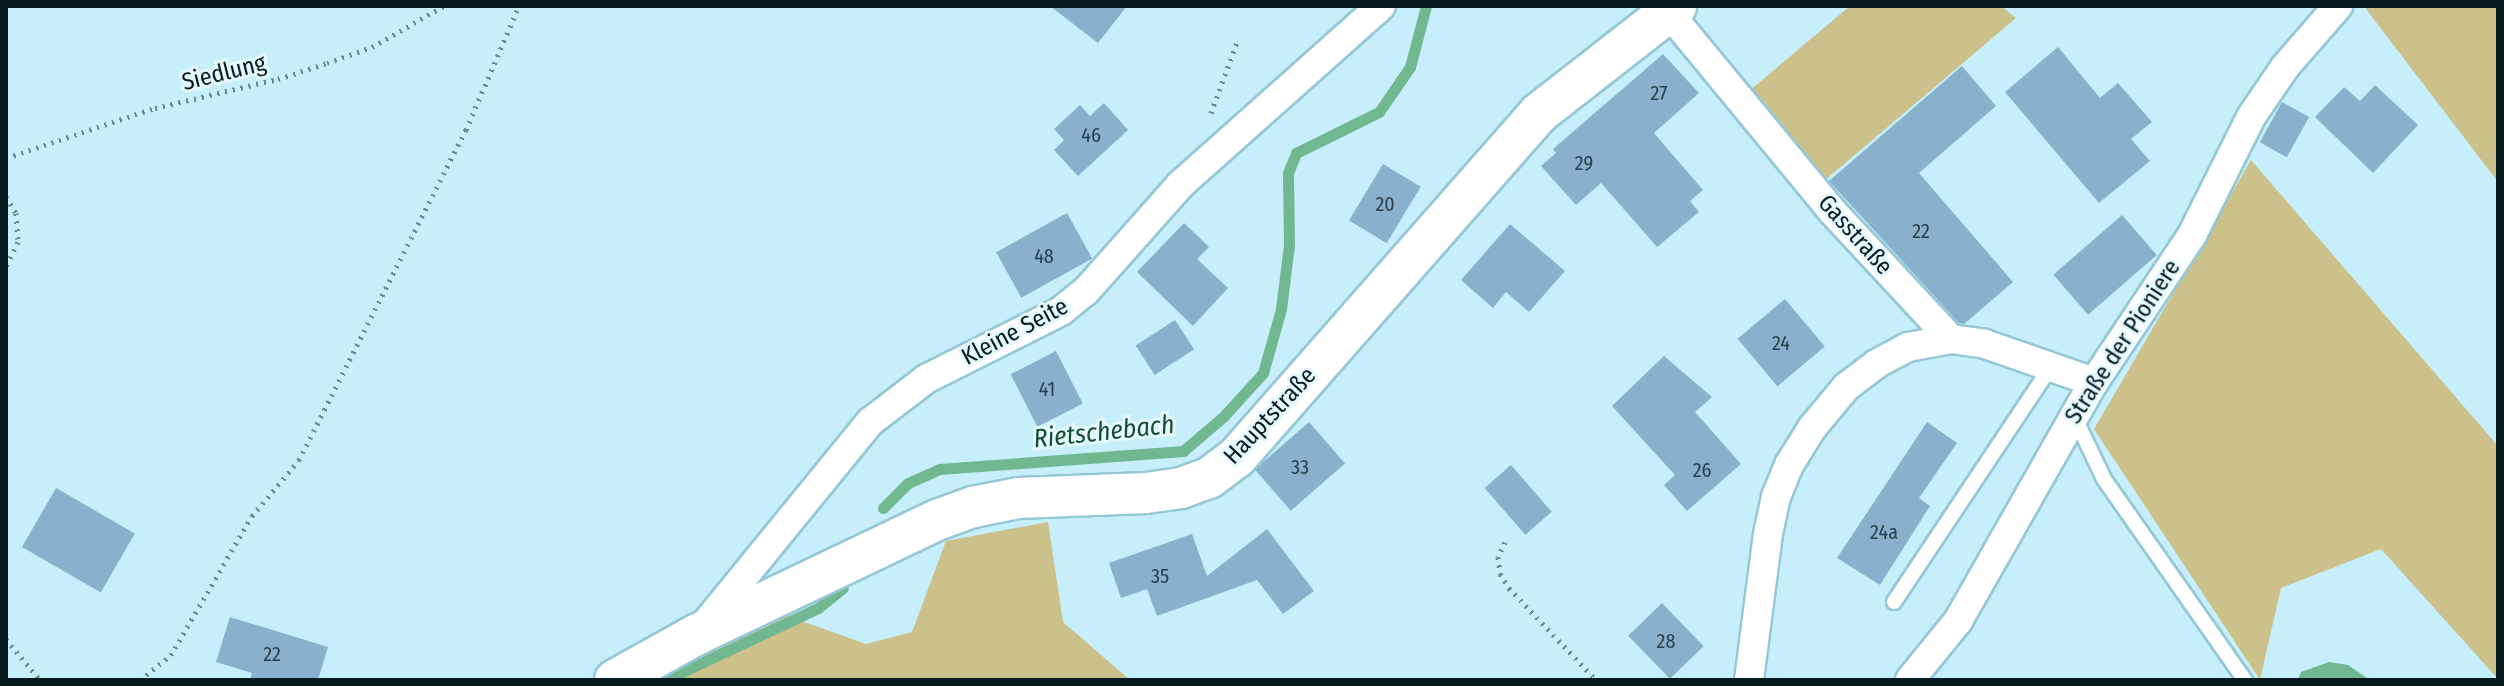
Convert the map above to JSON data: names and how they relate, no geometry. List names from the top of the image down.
{
  "streets": {
    "street": [
      "Gasstraße",
      "Kleine Seite",
      "Straße der Pioniere",
      "Hauptstraße"
    ],
    "path": ["Siedlung"]
  },
  "crossings": [
    ["Gasstraße", "Hauptstraße"],
    ["Kleine Seite", "Hauptstraße"]
  ],
  "water": ["Rietschebach"],
  "house_numbers": [
    "27",
    "46",
    "29",
    "20",
    "22",
    "48",
    "24",
    "41",
    "33",
    "26",
    "24a",
    "35",
    "28",
    "22"
  ]
}
